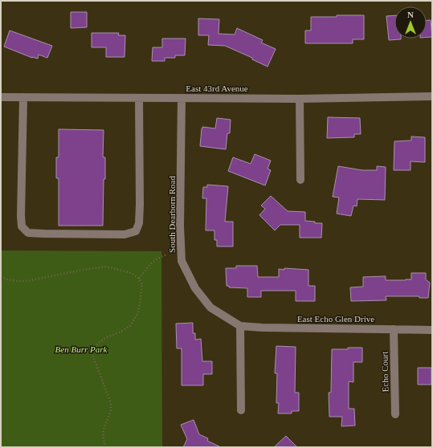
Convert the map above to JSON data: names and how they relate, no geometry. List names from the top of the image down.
{
  "streets": {
    "street": [
      "East 43rd Avenue",
      "South Dearborn Road",
      "East Echo Glen Drive",
      "Echo Court"
    ]
  },
  "crossings": [
    ["East 43rd Avenue", "South Dearborn Road"],
    ["South Dearborn Road", "East Echo Glen Drive"],
    ["East Echo Glen Drive", "Echo Court"]
  ],
  "parks": ["Ben Burr Park"],
  "north": "top"
}
